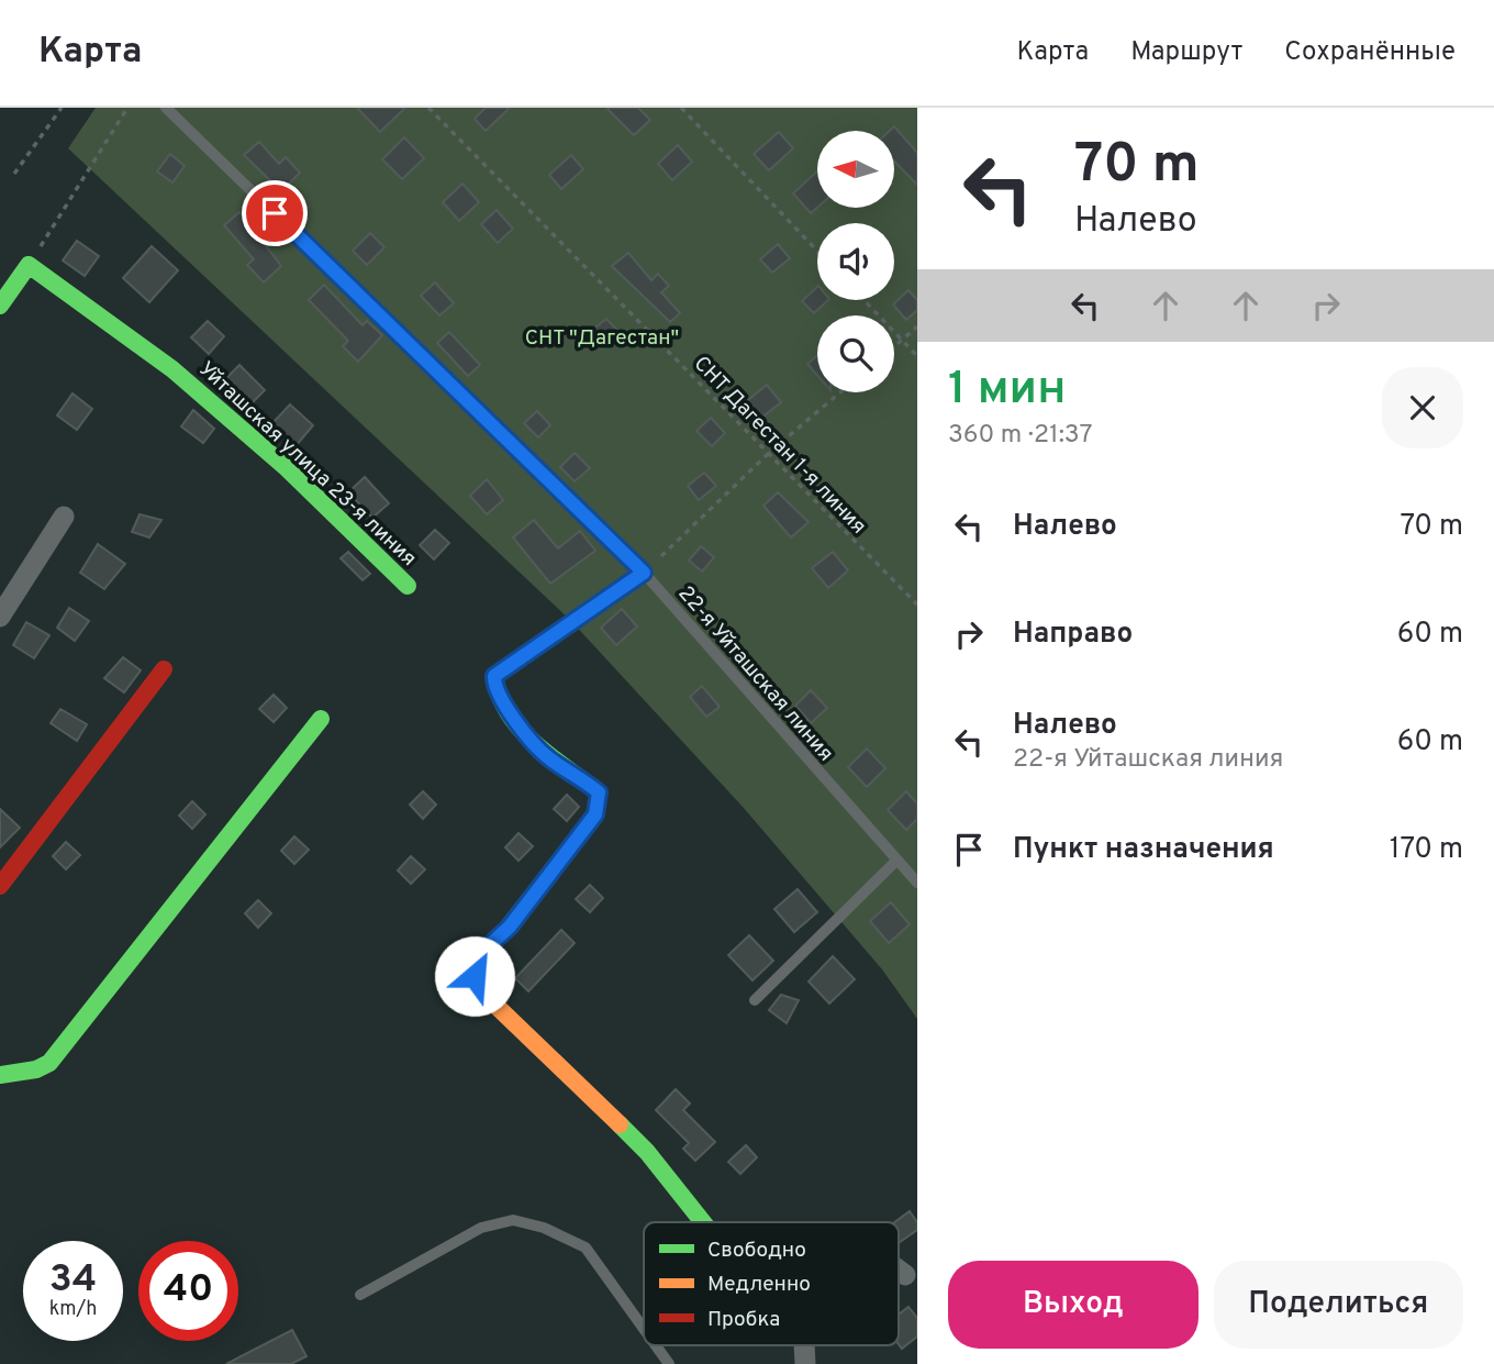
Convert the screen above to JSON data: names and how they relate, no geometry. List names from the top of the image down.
{
  "streets": {
    "street": ["Уйташская улица 23-я линия"],
    "lane": ["22-я Уйташская линия"],
    "path": ["СНТ Дагестан 1-я линия"]
  },
  "parks": ["СНТ \"Дагестан\""],
  "legend": ["Свободно", "Медленно", "Пробка"],
  "north": "left",
  "page": {
    "header": "Карта",
    "nav": ["Карта", "Маршрут", "Сохранённые"],
    "turn": ["70 m", "Налево"],
    "heading": ["1 мин", "360 m · 21:37"],
    "list": [
      {
        "name": "Налево",
        "value": "70 m"
      },
      {
        "name": "Направо",
        "value": "60 m"
      },
      {
        "name": "Налево",
        "note": "22-я Уйташская линия",
        "value": "60 m"
      },
      {
        "name": "Пункт назначения",
        "value": "170 m"
      }
    ],
    "speed": "34 km/h",
    "limit": "40",
    "buttons": ["Выход", "Поделиться"]
  }
}
